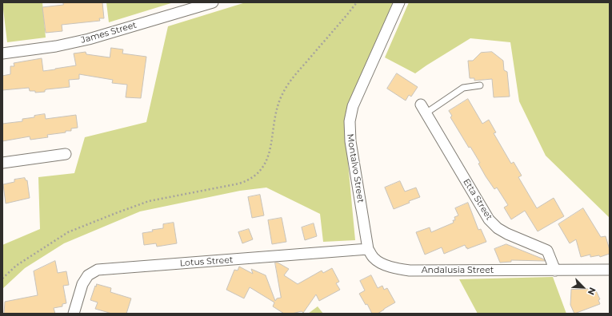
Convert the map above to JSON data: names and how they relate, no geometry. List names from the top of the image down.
{
  "streets": {
    "street": [
      "James Street",
      "Montalvo Street",
      "Etta Street",
      "Lotus Street",
      "Andalusia Street"
    ]
  },
  "crossings": [
    ["Montalvo Street", "Lotus Street"],
    ["Montalvo Street", "Andalusia Street"],
    ["Etta Street", "Andalusia Street"],
    ["Lotus Street", "Andalusia Street"]
  ],
  "north": "bottom right"
}
